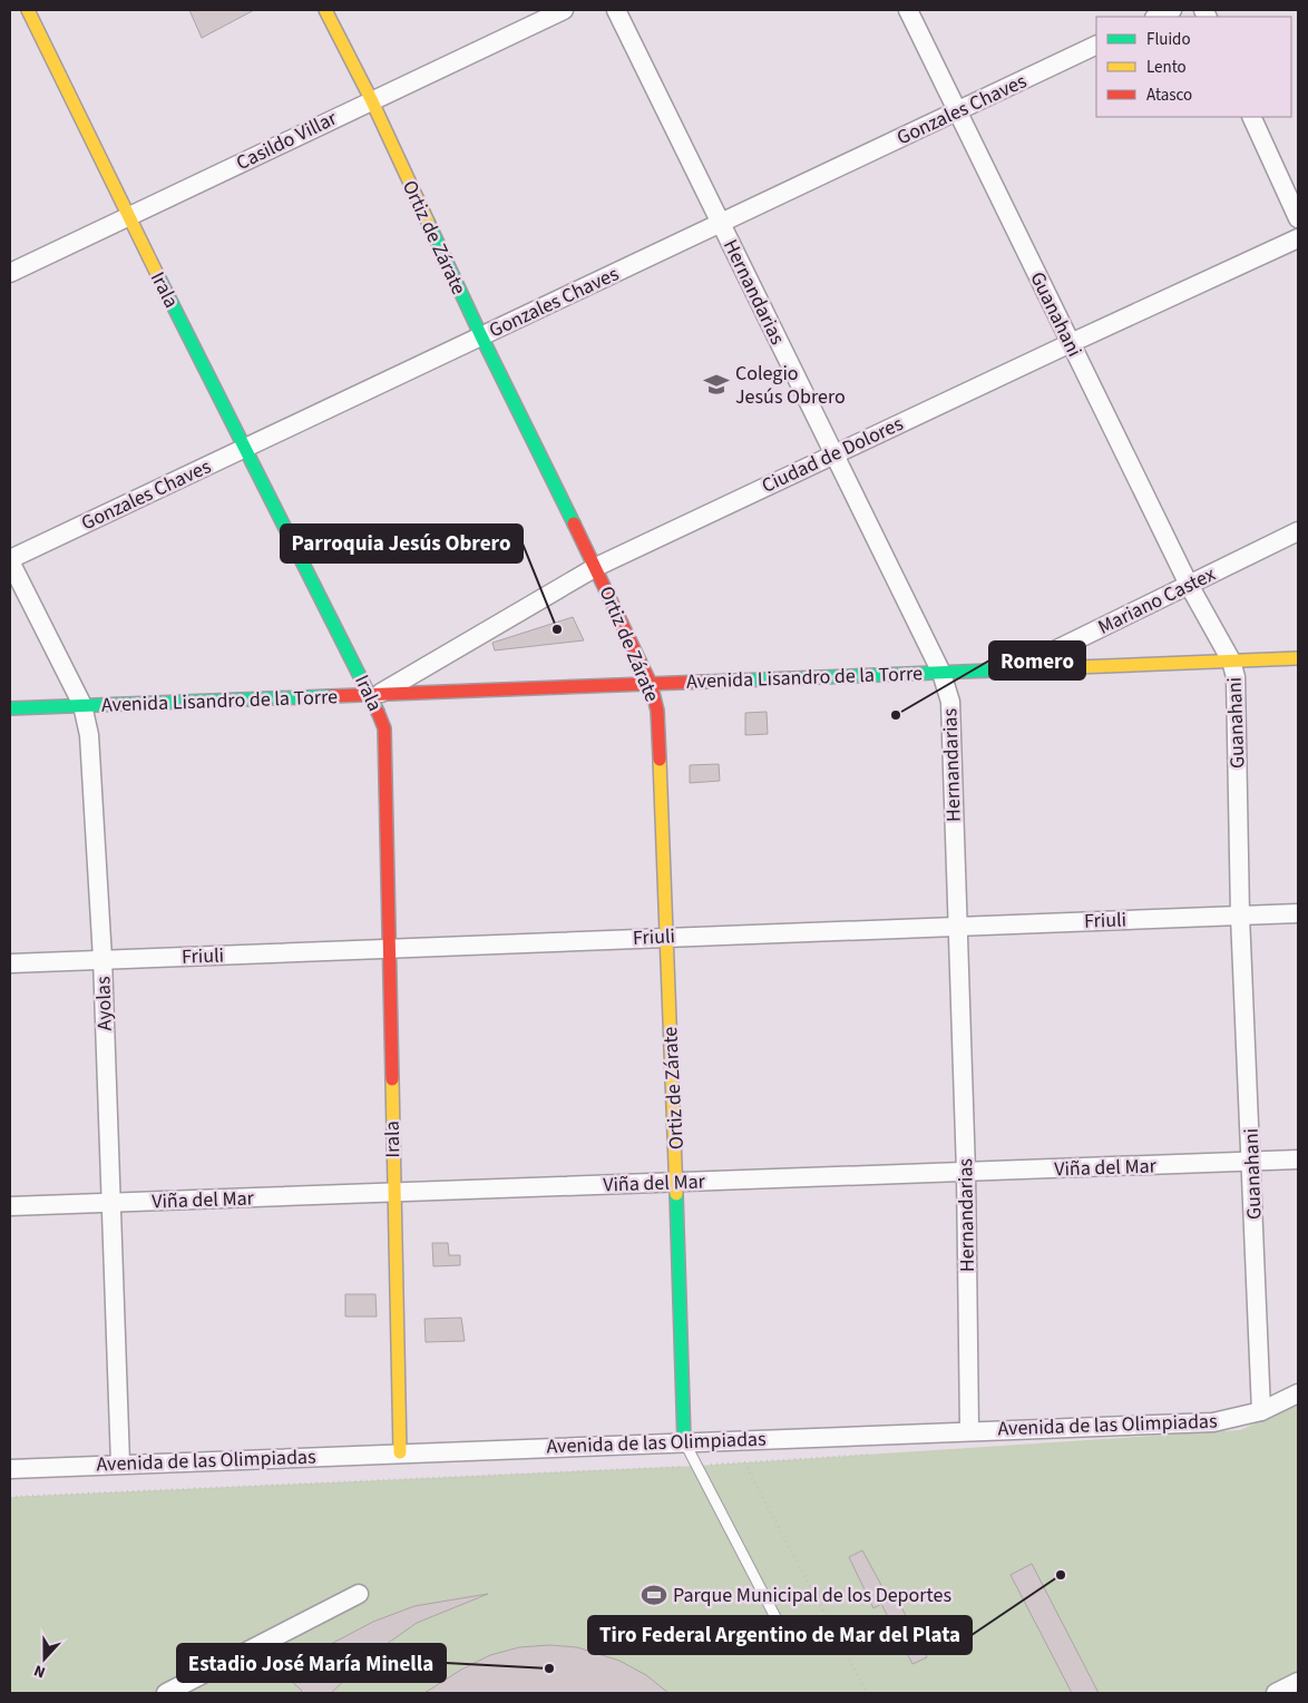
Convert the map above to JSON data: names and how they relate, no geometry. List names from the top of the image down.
{
  "streets": {
    "street": [
      "Gonzales Chaves",
      "Casildo Villar",
      "Ortiz de Zárate",
      "Irala",
      "Hernandarias",
      "Guanahani",
      "Ciudad de Dolores",
      "Mariano Castex",
      "Avenida Lisandro de la Torre",
      "Friuli",
      "Ayolas",
      "Viña del Mar",
      "Avenida de las Olimpiadas"
    ]
  },
  "crossings": [
    ["Gonzales Chaves", "Ortiz de Zárate"],
    ["Gonzales Chaves", "Irala"],
    ["Gonzales Chaves", "Hernandarias"],
    ["Gonzales Chaves", "Guanahani"],
    ["Gonzales Chaves", "Ayolas"],
    ["Casildo Villar", "Ortiz de Zárate"],
    ["Casildo Villar", "Irala"],
    ["Ortiz de Zárate", "Ciudad de Dolores"],
    ["Ortiz de Zárate", "Avenida Lisandro de la Torre"],
    ["Ortiz de Zárate", "Friuli"],
    ["Ortiz de Zárate", "Viña del Mar"],
    ["Ortiz de Zárate", "Avenida de las Olimpiadas"],
    ["Irala", "Ciudad de Dolores"],
    ["Irala", "Avenida Lisandro de la Torre"],
    ["Irala", "Friuli"],
    ["Irala", "Viña del Mar"],
    ["Irala", "Avenida de las Olimpiadas"],
    ["Hernandarias", "Ciudad de Dolores"],
    ["Hernandarias", "Avenida Lisandro de la Torre"],
    ["Hernandarias", "Friuli"],
    ["Hernandarias", "Viña del Mar"],
    ["Hernandarias", "Avenida de las Olimpiadas"],
    ["Guanahani", "Ciudad de Dolores"],
    ["Guanahani", "Mariano Castex"],
    ["Guanahani", "Avenida Lisandro de la Torre"],
    ["Guanahani", "Friuli"],
    ["Guanahani", "Viña del Mar"],
    ["Guanahani", "Avenida de las Olimpiadas"],
    ["Ciudad de Dolores", "Avenida Lisandro de la Torre"],
    ["Mariano Castex", "Avenida Lisandro de la Torre"],
    ["Avenida Lisandro de la Torre", "Ayolas"],
    ["Friuli", "Ayolas"],
    ["Ayolas", "Viña del Mar"],
    ["Ayolas", "Avenida de las Olimpiadas"]
  ],
  "places": {
    "school or university": ["Colegio Jesús Obrero"],
    "other": [
      "Parroquia Jesús Obrero",
      "Romero",
      "Tiro Federal Argentino de Mar del Plata",
      "Estadio José María Minella"
    ],
    "sports": ["Parque Municipal de los Deportes"]
  },
  "legend": ["Fluido", "Lento", "Atasco"],
  "north": "bottom"
}
